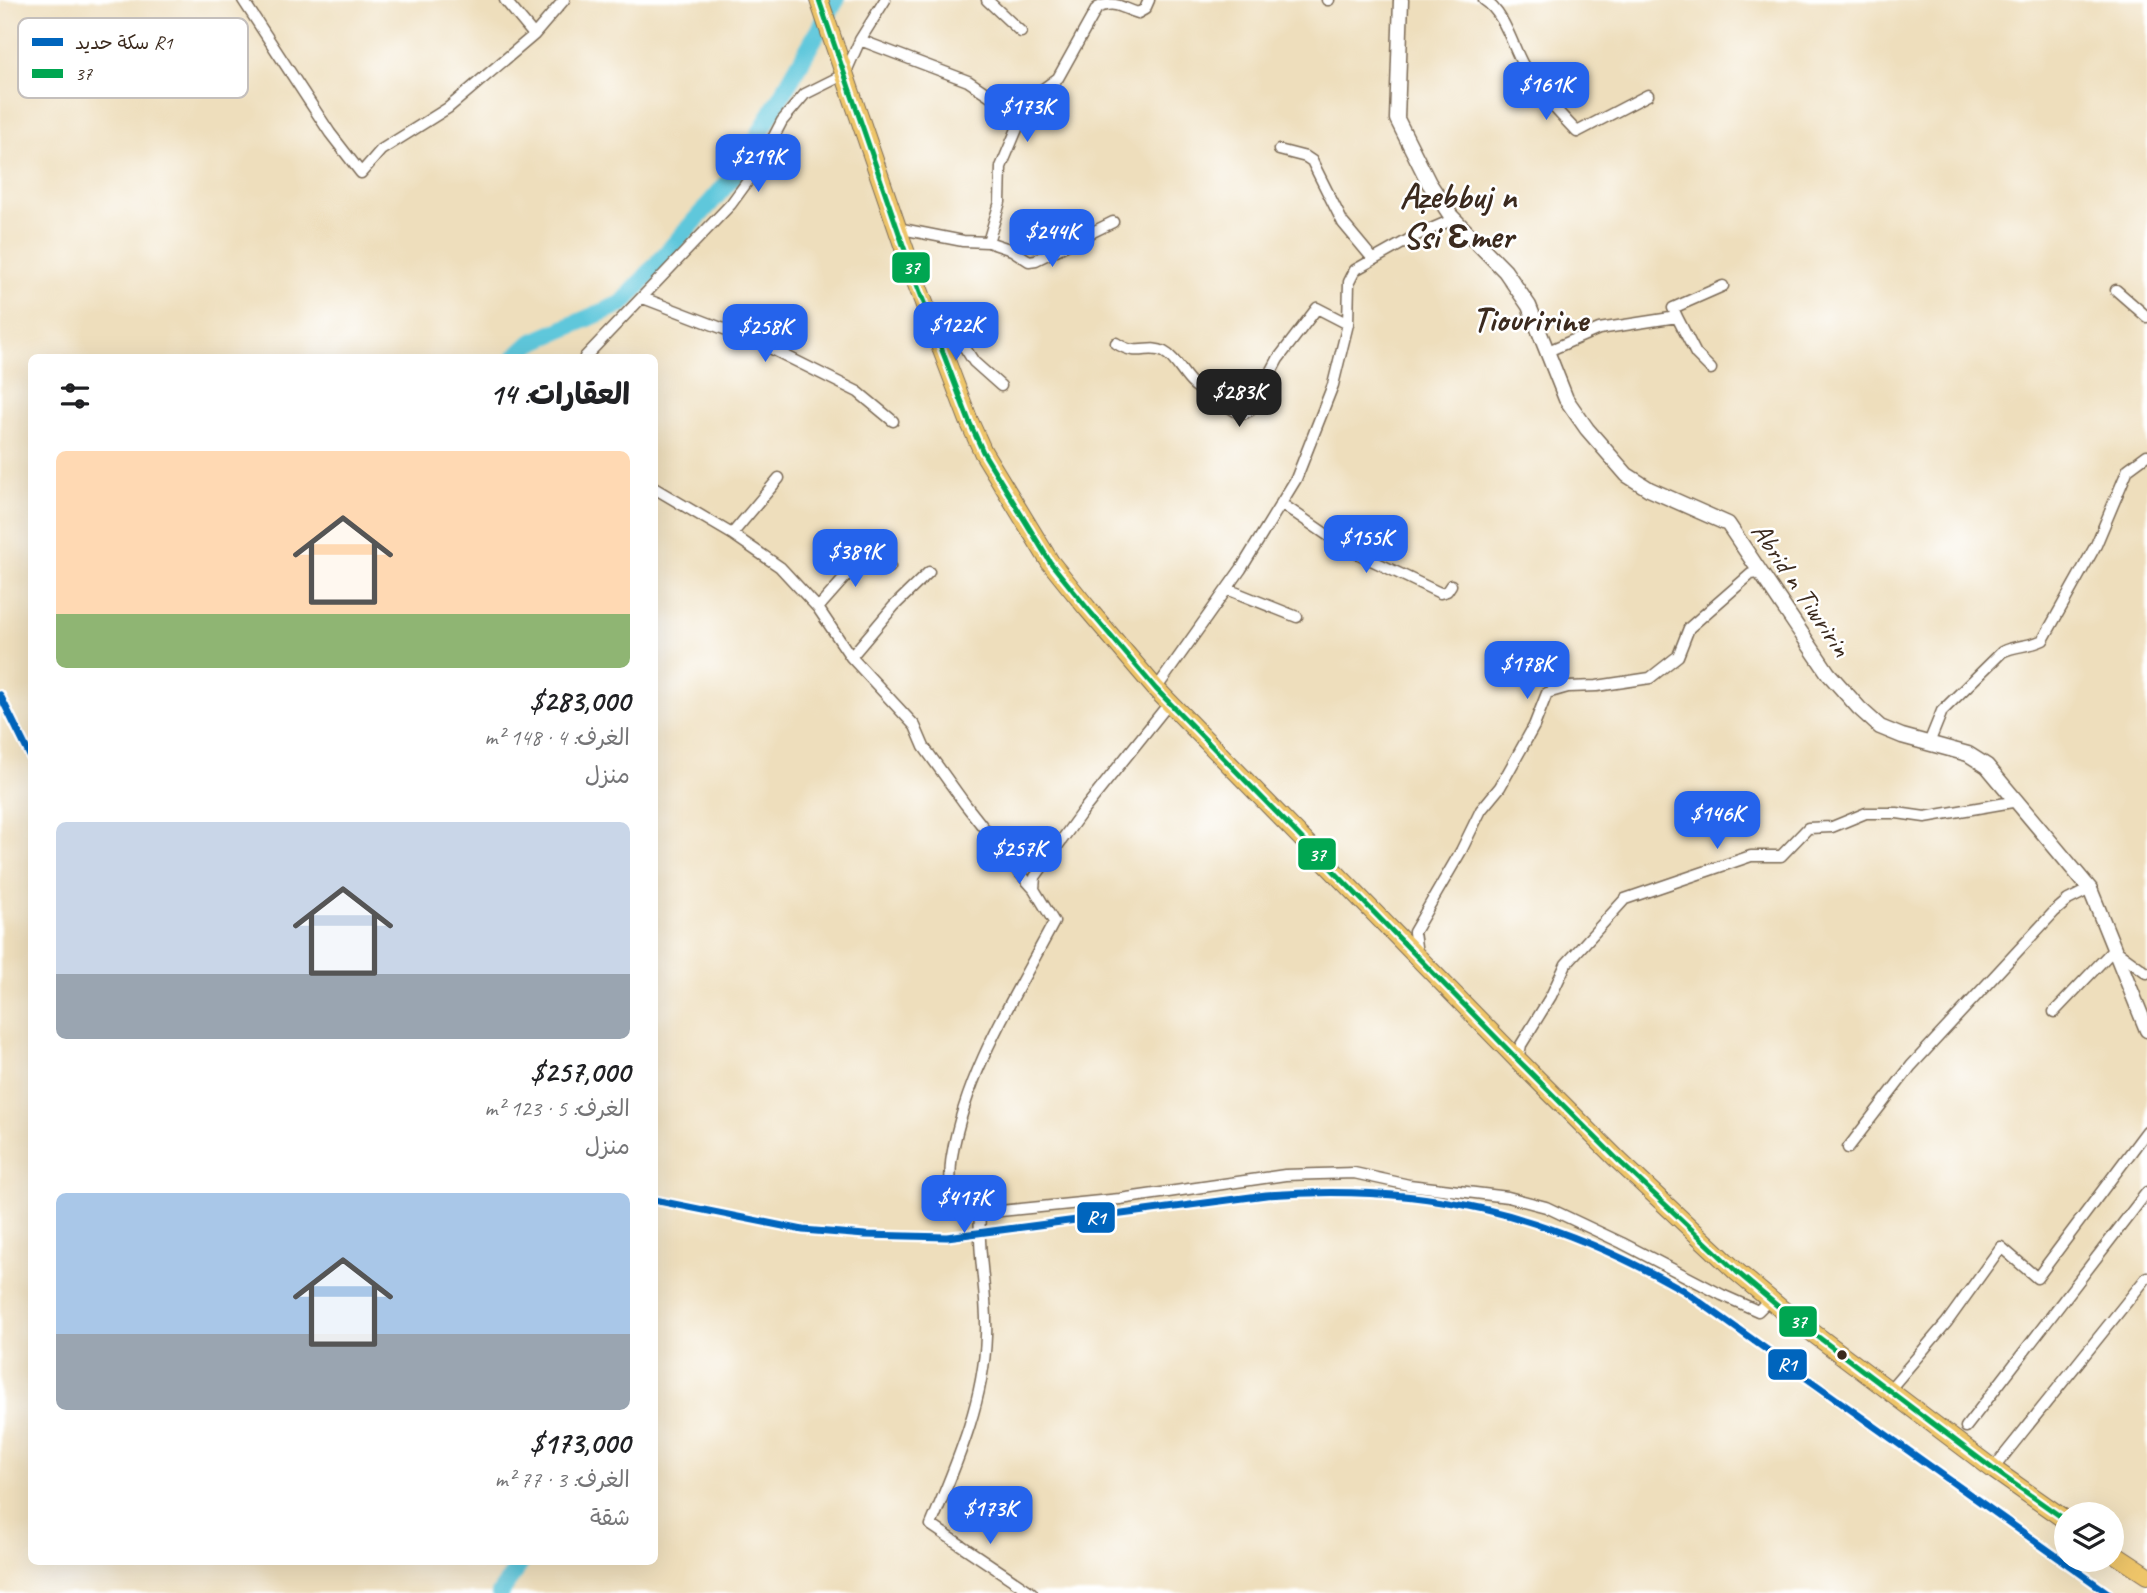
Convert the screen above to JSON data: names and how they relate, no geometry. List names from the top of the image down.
{
  "streets": {
    "street": ["Abrid n Tiwririn"]
  },
  "districts": ["Aẓebbuj n Ssi Ɛmer", "Tiouririne"],
  "lines": ["transit line 37", "rail line R1"],
  "legend": ["سكة حديد R1", "37"],
  "page": {
    "price": [
      "$161K",
      "$173K",
      "$219K",
      "$244K",
      "$122K",
      "$258K",
      "$283K",
      "$155K",
      "$389K",
      "$178K",
      "$146K",
      "$257K",
      "$417K",
      "$173K"
    ],
    "heading": "العقارات: 14",
    "list": [
      {
        "name": "$283,000",
        "note": "الغرف: 4 · 148 m² · منزل"
      },
      {
        "name": "$257,000",
        "note": "الغرف: 5 · 123 m² · منزل"
      },
      {
        "name": "$173,000",
        "note": "الغرف: 3 · 77 m² · شقة"
      }
    ]
  }
}
